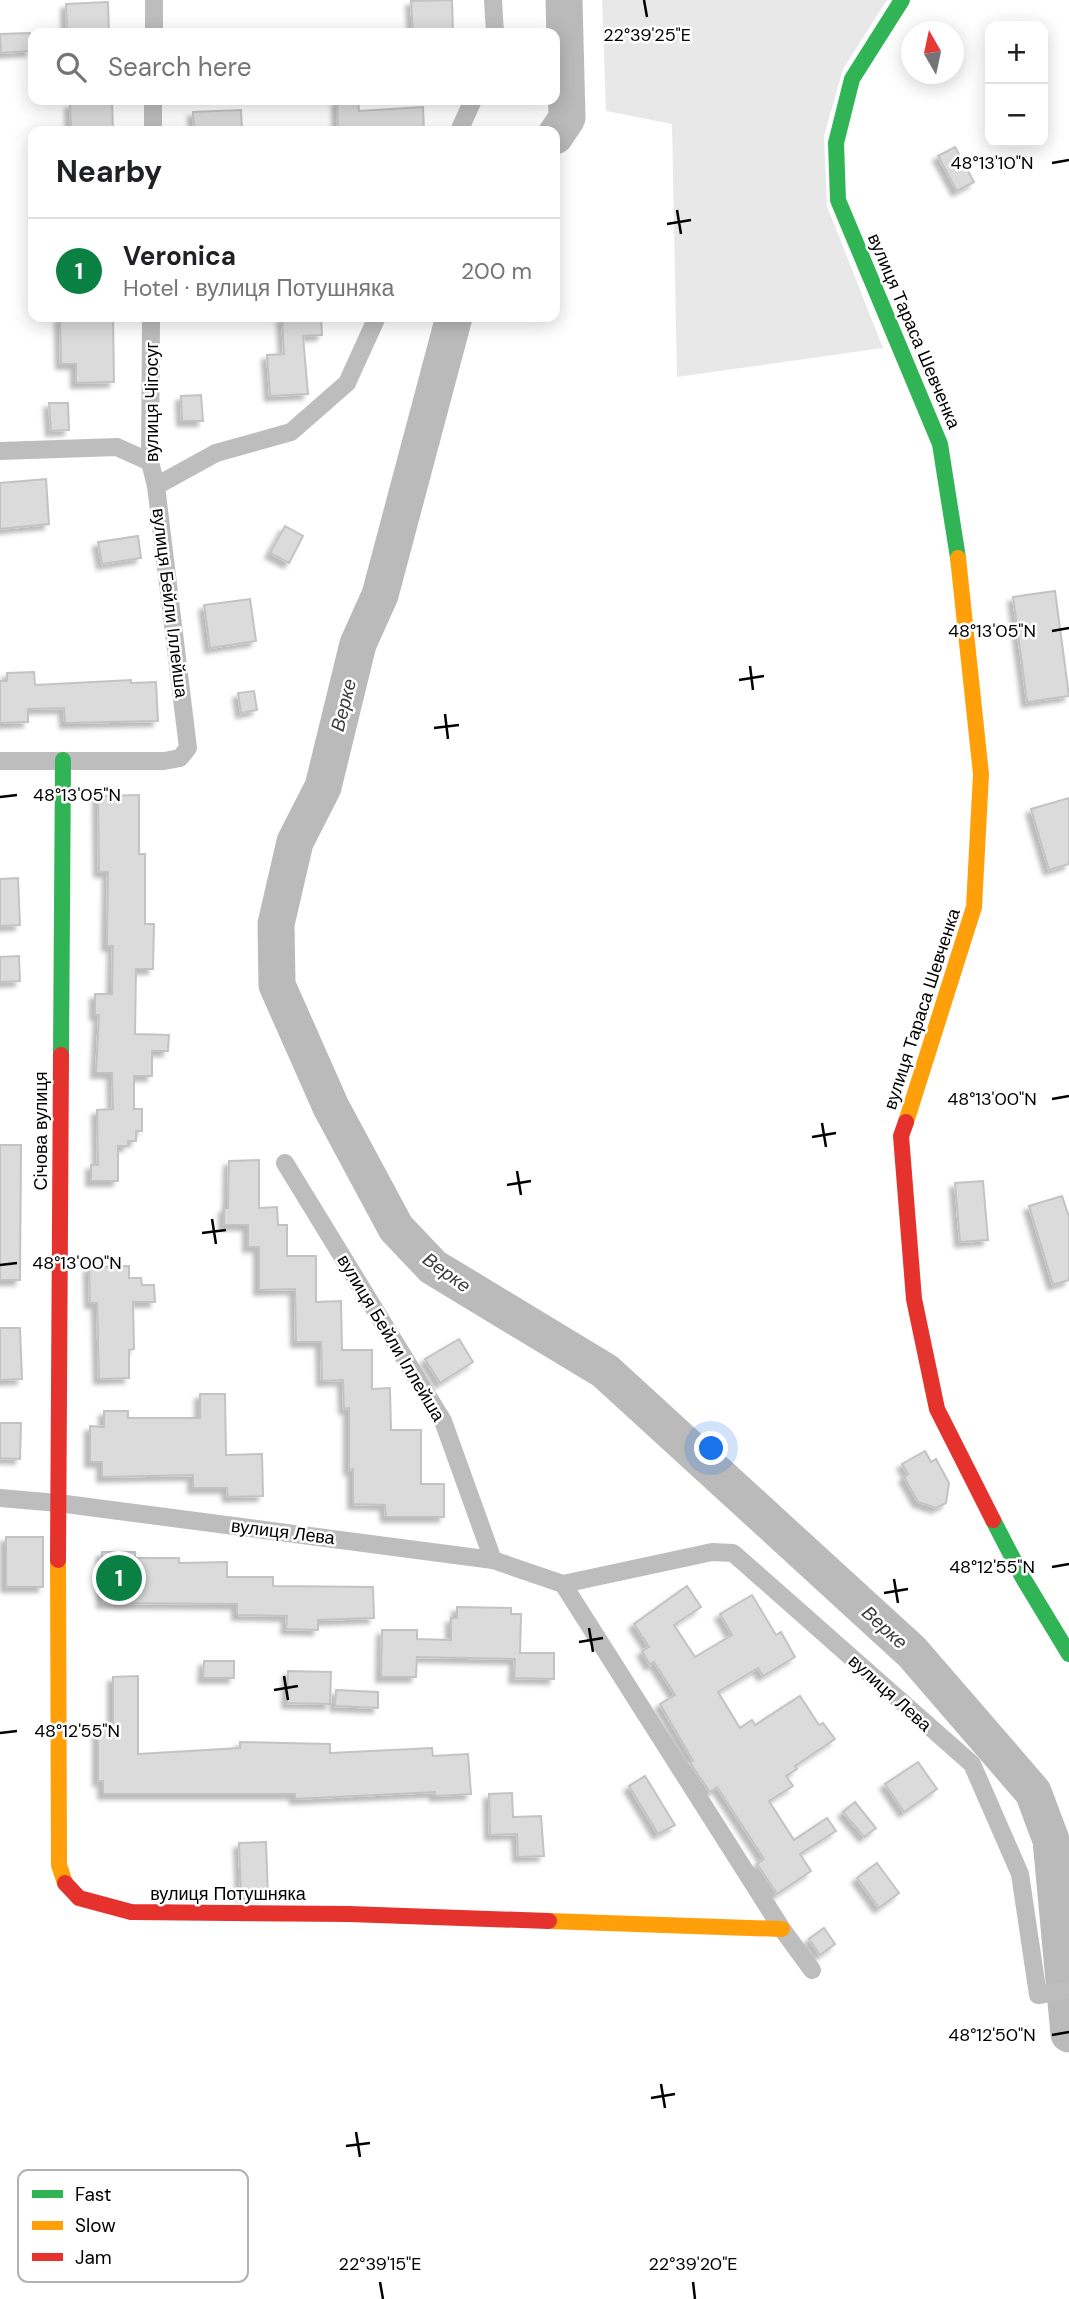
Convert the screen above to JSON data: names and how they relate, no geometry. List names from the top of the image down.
{
  "streets": {
    "street": [
      "вулиця Тараса Шевченка",
      "вулиця Чігосуг",
      "вулиця Бейли Іллейша",
      "Січова вулиця",
      "вулиця Лева",
      "вулиця Потушняка"
    ]
  },
  "crossings": [
    ["вулиця Чігосуг", "вулиця Бейли Іллейша"],
    ["вулиця Бейли Іллейша", "Січова вулиця"],
    ["вулиця Бейли Іллейша", "вулиця Лева"],
    ["Січова вулиця", "вулиця Лева"],
    ["Січова вулиця", "вулиця Потушняка"],
    ["вулиця Лева", "вулиця Потушняка"]
  ],
  "water": ["Верке"],
  "legend": ["Fast", "Slow", "Jam"],
  "north": "top",
  "page": {
    "map_buttons": ["+", "−"],
    "search": "Search here",
    "heading": "Nearby",
    "list": [
      {
        "mark": "1",
        "name": "Veronica",
        "note": "Hotel · вулиця Потушняка",
        "value": "200 m"
      }
    ],
    "pins": "1"
  },
  "coordinates": [
    "22°39'25\"E",
    "48°13'10\"N",
    "48°13'05\"N",
    "48°13'00\"N",
    "48°12'55\"N",
    "48°12'50\"N",
    "22°39'15\"E",
    "22°39'20\"E"
  ]
}
